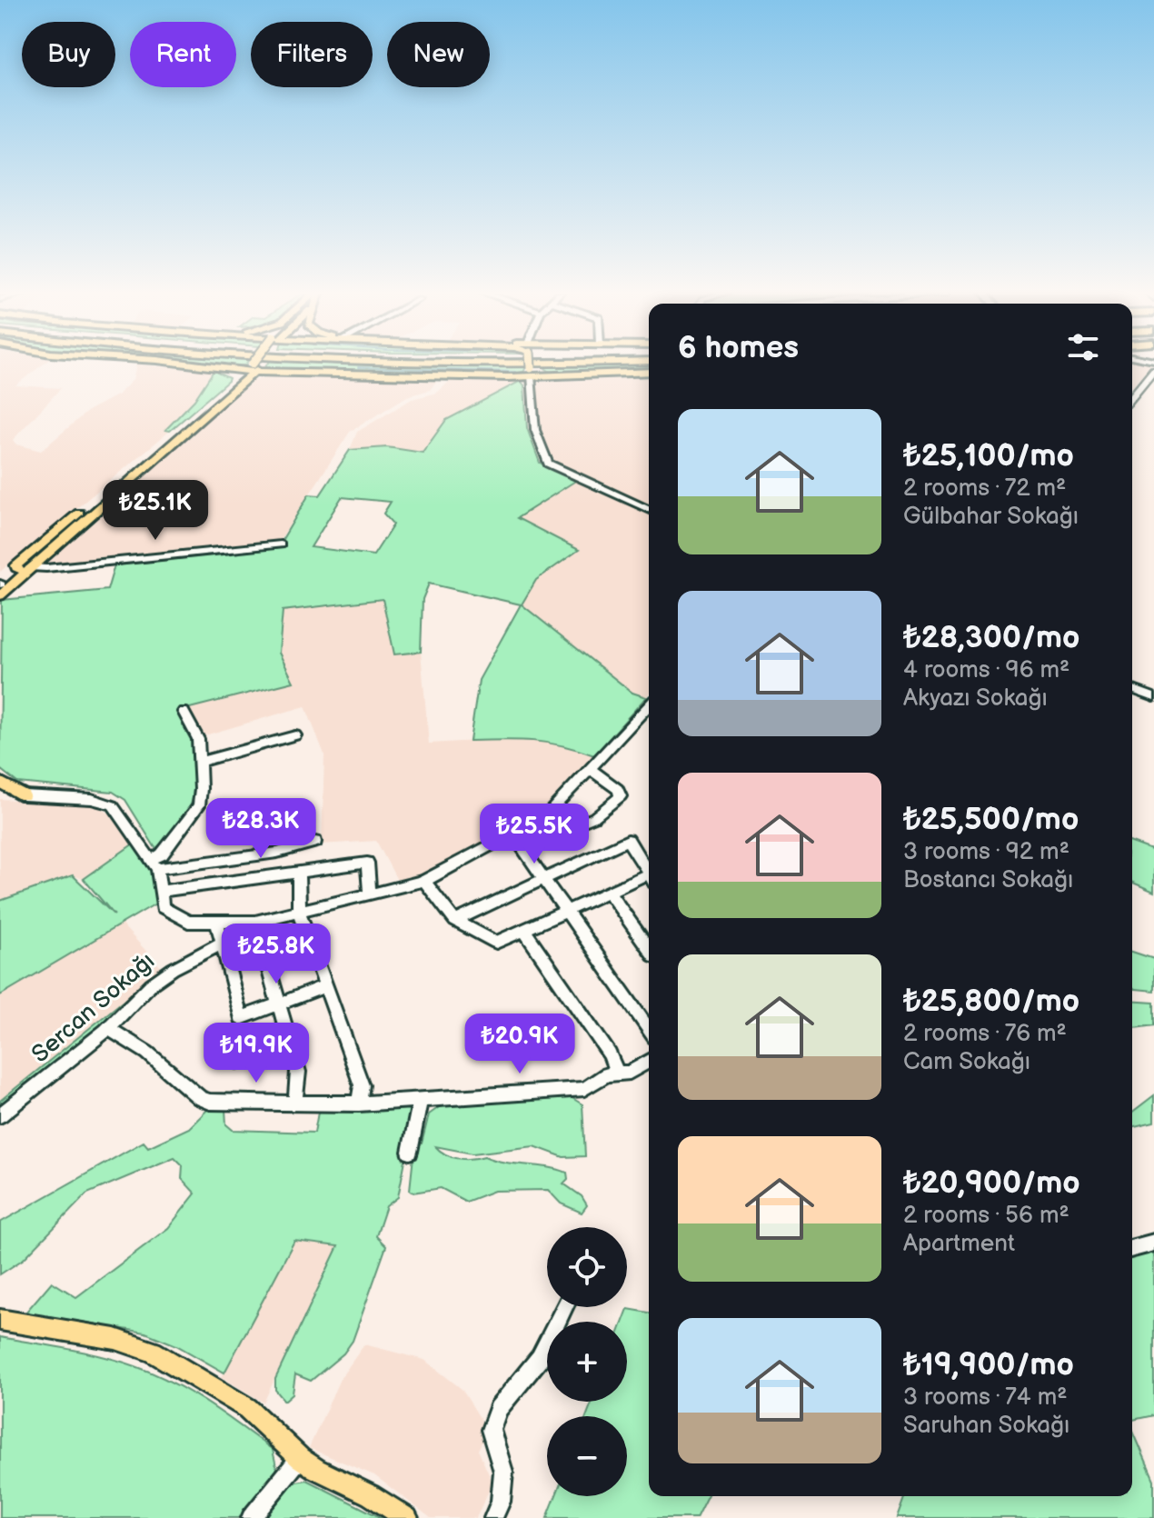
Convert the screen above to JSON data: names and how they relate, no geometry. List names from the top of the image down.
{
  "streets": {
    "street": ["Sercan Sokağı"]
  },
  "page": {
    "chip": [
      "Buy",
      "Rent",
      "Filters",
      "New"
    ],
    "heading": "6 homes",
    "list": [
      {
        "name": "₺25,100/mo",
        "note": "2 rooms · 72 m² · Gülbahar Sokağı"
      },
      {
        "name": "₺28,300/mo",
        "note": "4 rooms · 96 m² · Akyazı Sokağı"
      },
      {
        "name": "₺25,500/mo",
        "note": "3 rooms · 92 m² · Bostancı Sokağı"
      },
      {
        "name": "₺25,800/mo",
        "note": "2 rooms · 76 m² · Cam Sokağı"
      },
      {
        "name": "₺20,900/mo",
        "note": "2 rooms · 56 m² · Apartment"
      },
      {
        "name": "₺19,900/mo",
        "note": "3 rooms · 74 m² · Saruhan Sokağı"
      }
    ],
    "price": [
      "₺25.1K",
      "₺28.3K",
      "₺25.5K",
      "₺25.8K",
      "₺20.9K",
      "₺19.9K"
    ],
    "map_buttons": ["+", "−"]
  }
}
